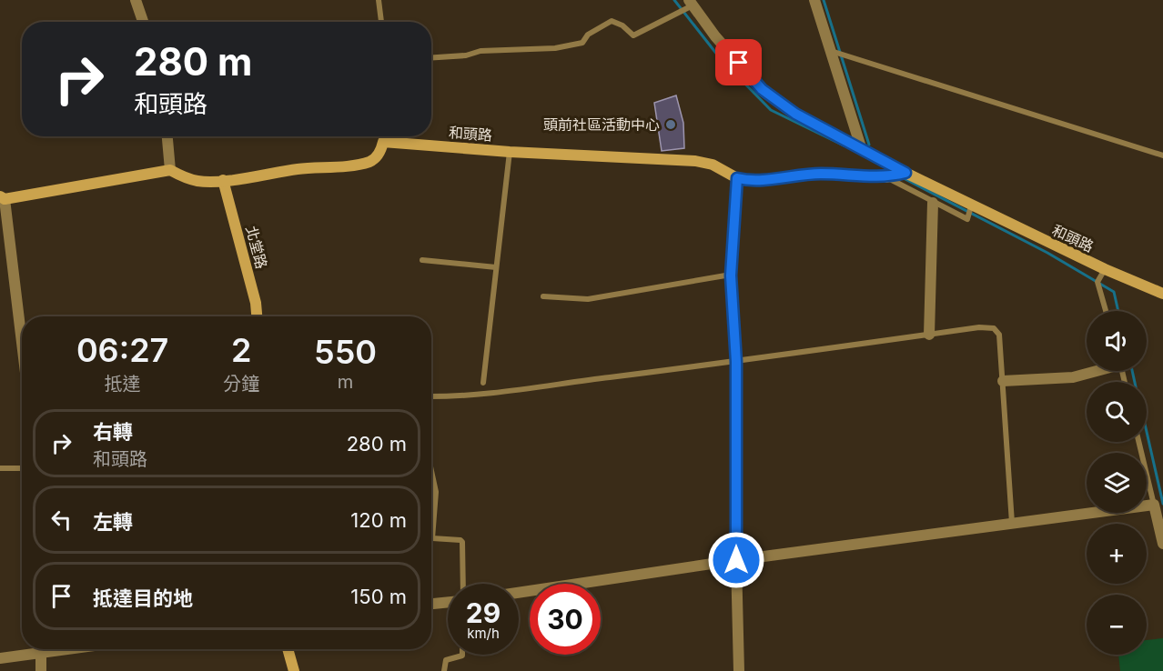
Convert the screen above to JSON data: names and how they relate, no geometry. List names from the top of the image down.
{
  "streets": {
    "street": ["和頭路", "北堂路"]
  },
  "crossings": [
    ["和頭路", "北堂路"]
  ],
  "places": ["頭前社區活動中心"],
  "page": {
    "turn": ["280 m", "和頭路"],
    "map_buttons": ["+", "−"],
    "eta": [
      "06:27",
      "抵達",
      "2",
      "分鐘",
      "550",
      "m"
    ],
    "list": [
      {
        "name": "右轉",
        "note": "和頭路",
        "value": "280 m"
      },
      {
        "name": "左轉",
        "value": "120 m"
      },
      {
        "name": "抵達目的地",
        "value": "150 m"
      }
    ],
    "speed": "29 km/h",
    "limit": "30"
  }
}
